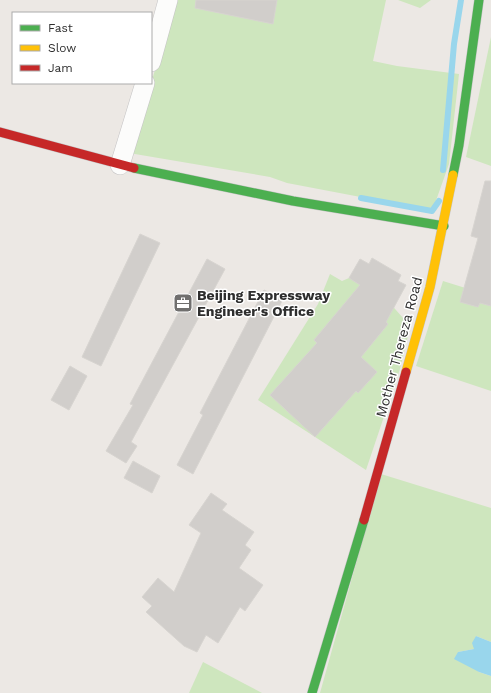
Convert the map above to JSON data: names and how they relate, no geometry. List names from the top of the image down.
{
  "streets": {
    "street": ["Mother Thereza Road"]
  },
  "places": {
    "office": ["Beijing Expressway Engineer's Office"]
  },
  "legend": ["Fast", "Slow", "Jam"]
}
